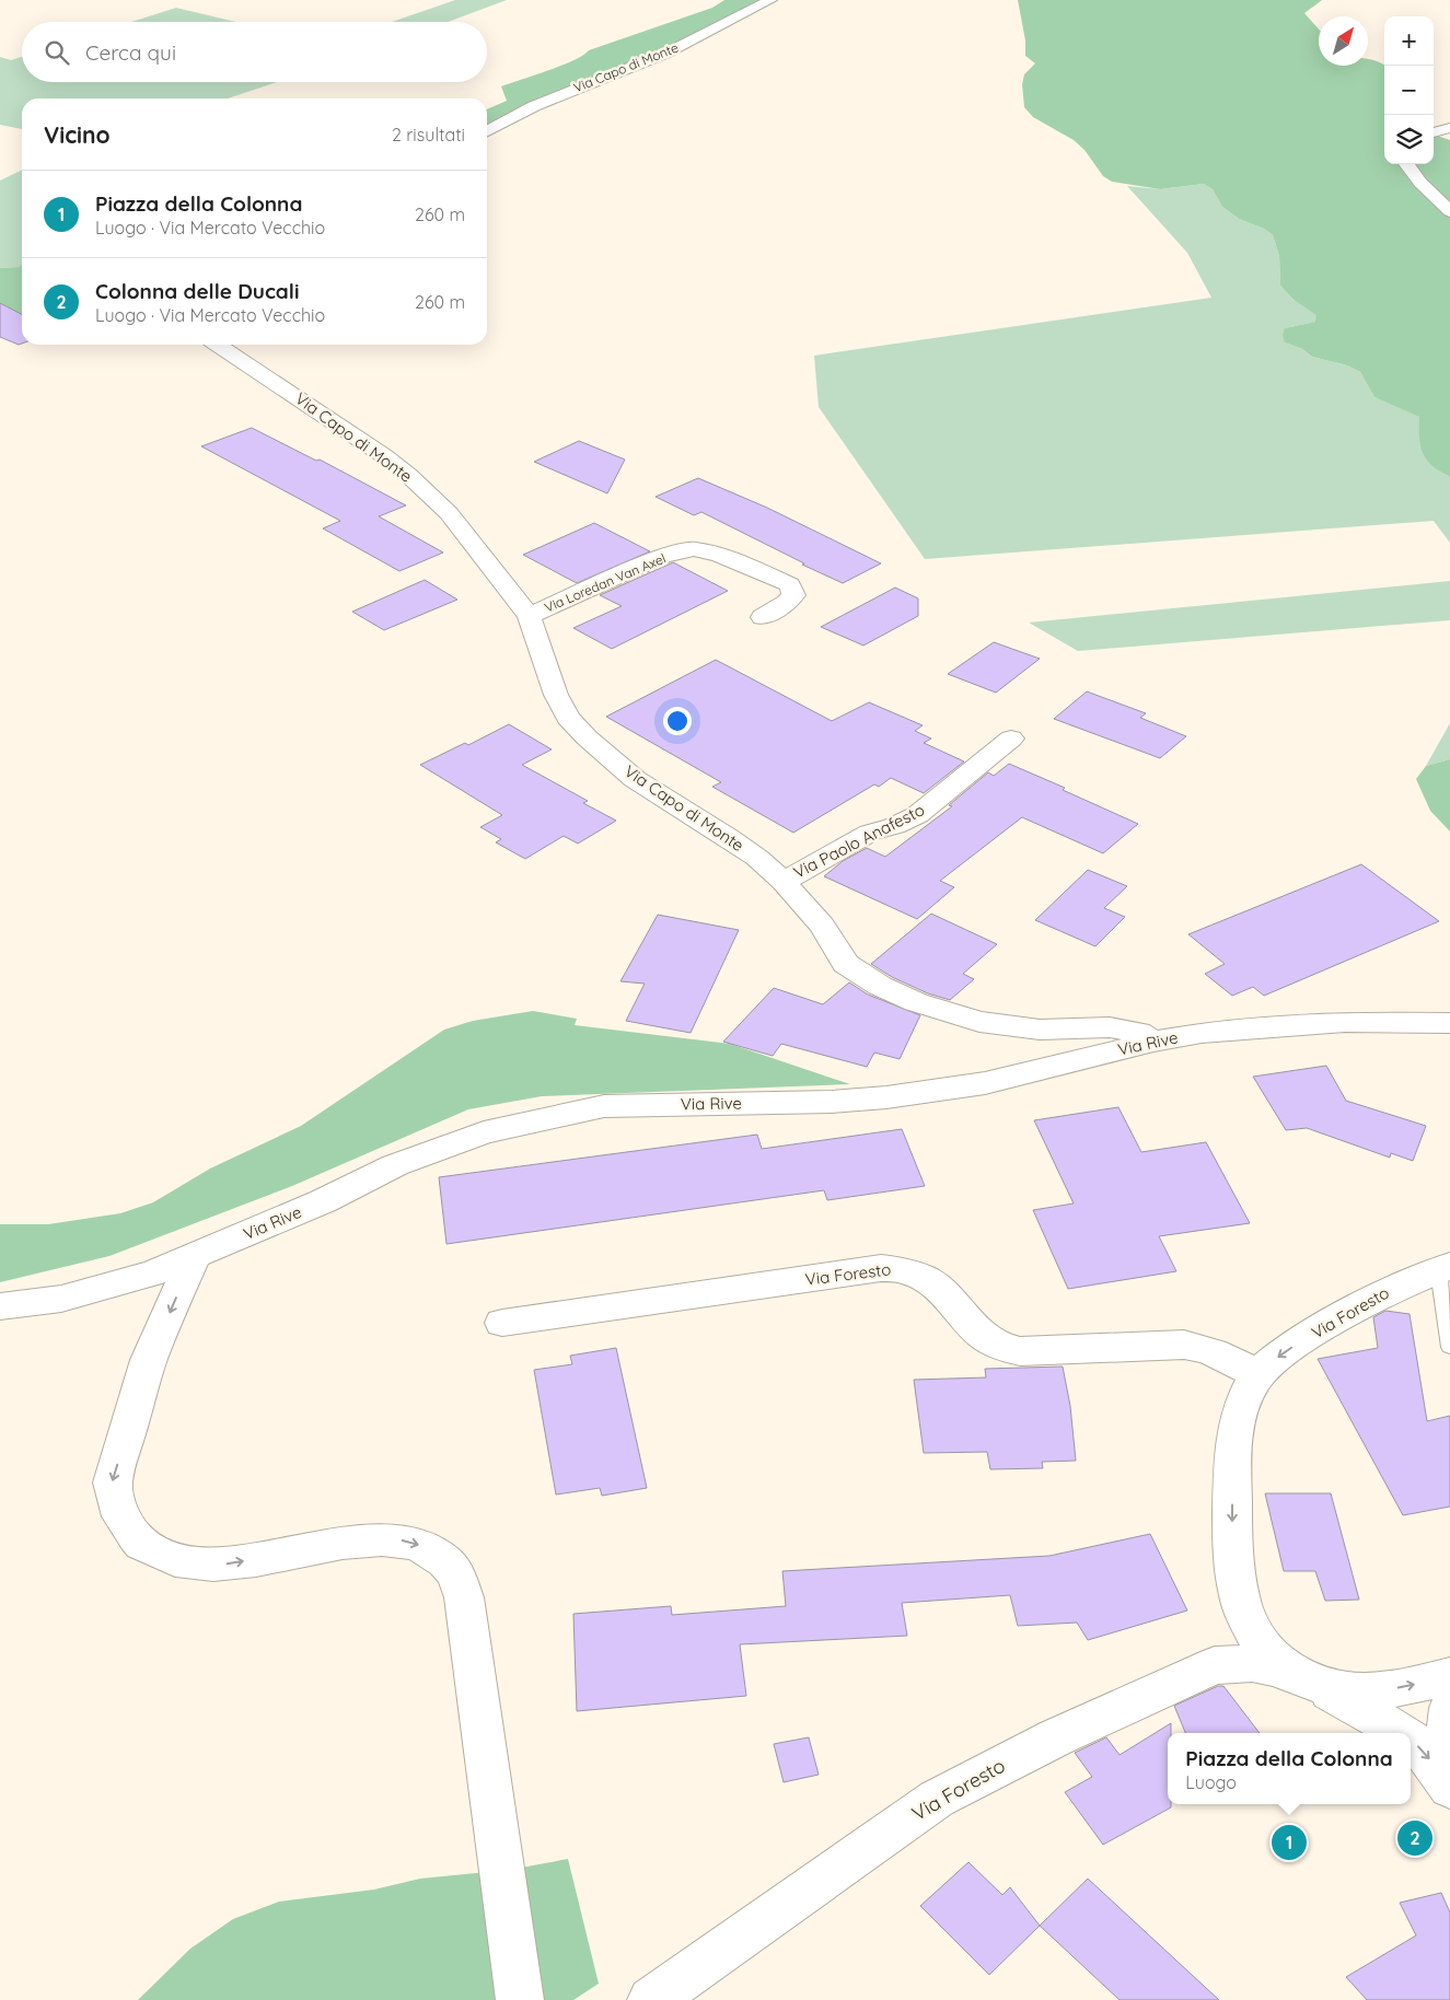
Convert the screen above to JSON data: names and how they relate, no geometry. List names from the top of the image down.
{
  "streets": {
    "street": [
      "Via Capo di Monte",
      "Via Loredan Van Axel",
      "Via Paolo Anafesto",
      "Via Rive",
      "Via Foresto"
    ]
  },
  "crossings": [
    ["Via Capo di Monte", "Via Loredan Van Axel"],
    ["Via Capo di Monte", "Via Paolo Anafesto"],
    ["Via Capo di Monte", "Via Rive"]
  ],
  "north": "top right",
  "page": {
    "map_buttons": ["+", "−"],
    "search": "Cerca qui",
    "heading": ["Vicino", "2 risultati"],
    "list": [
      {
        "mark": "1",
        "name": "Piazza della Colonna",
        "note": "Luogo · Via Mercato Vecchio",
        "value": "260 m"
      },
      {
        "mark": "2",
        "name": "Colonna delle Ducali",
        "note": "Luogo · Via Mercato Vecchio",
        "value": "260 m"
      }
    ],
    "popup": ["Piazza della Colonna", "Luogo"],
    "pins": ["2", "1"]
  }
}
